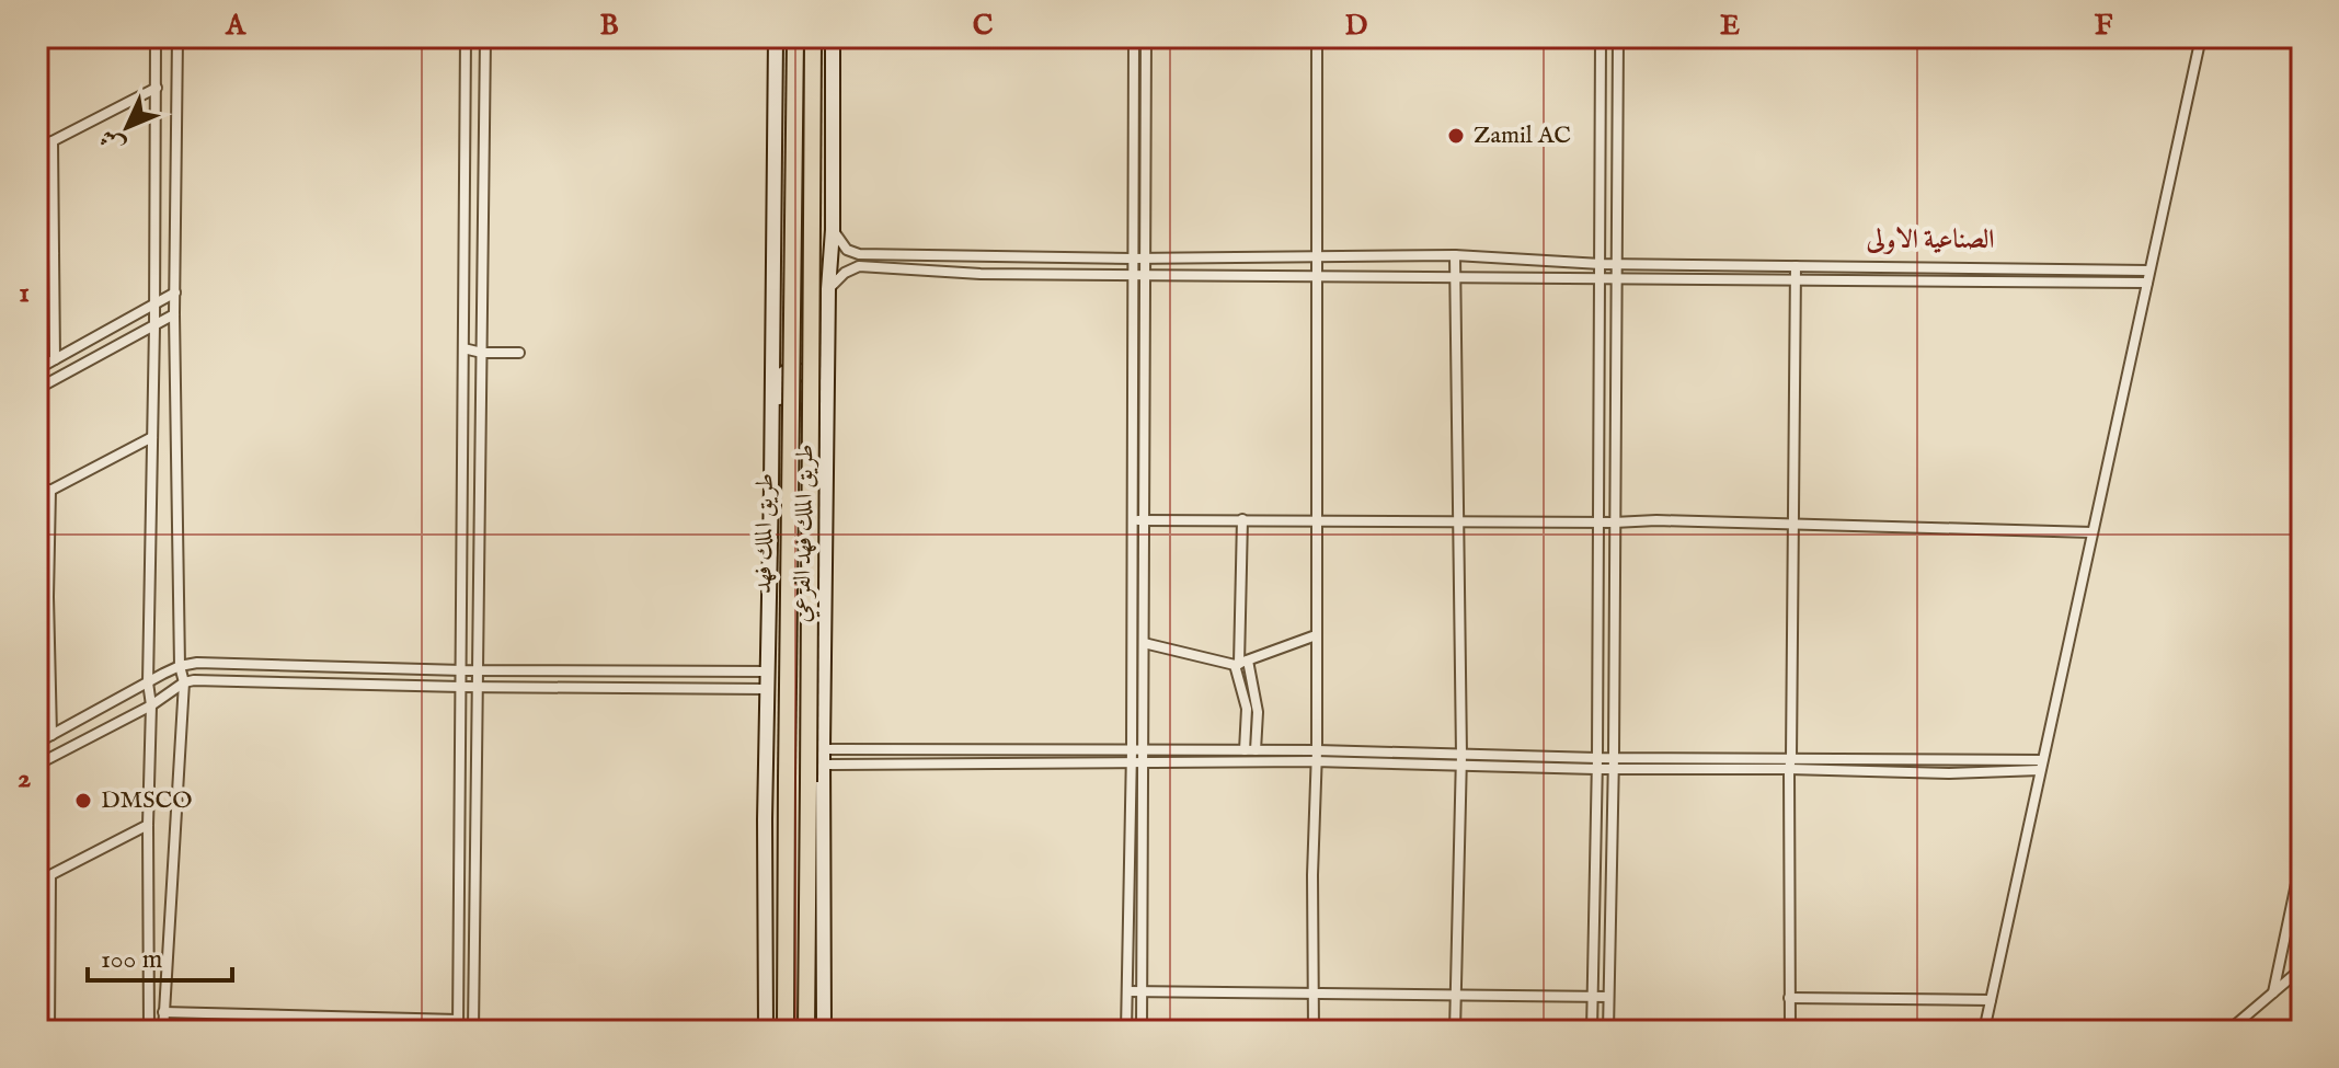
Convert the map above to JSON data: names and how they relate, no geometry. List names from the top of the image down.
{
  "streets": {
    "highway": ["طريق الملك فهد"],
    "main road": ["طريق الملك فهد الفرعي"]
  },
  "districts": ["الصناعية الاولى"],
  "places": ["Zamil AC", "DMSCO"],
  "scale_bar": "100 m",
  "north": "bottom left",
  "grid": {
    "columns": [
      "A",
      "B",
      "C",
      "D",
      "E",
      "F"
    ],
    "rows": ["1", "2"]
  }
}
